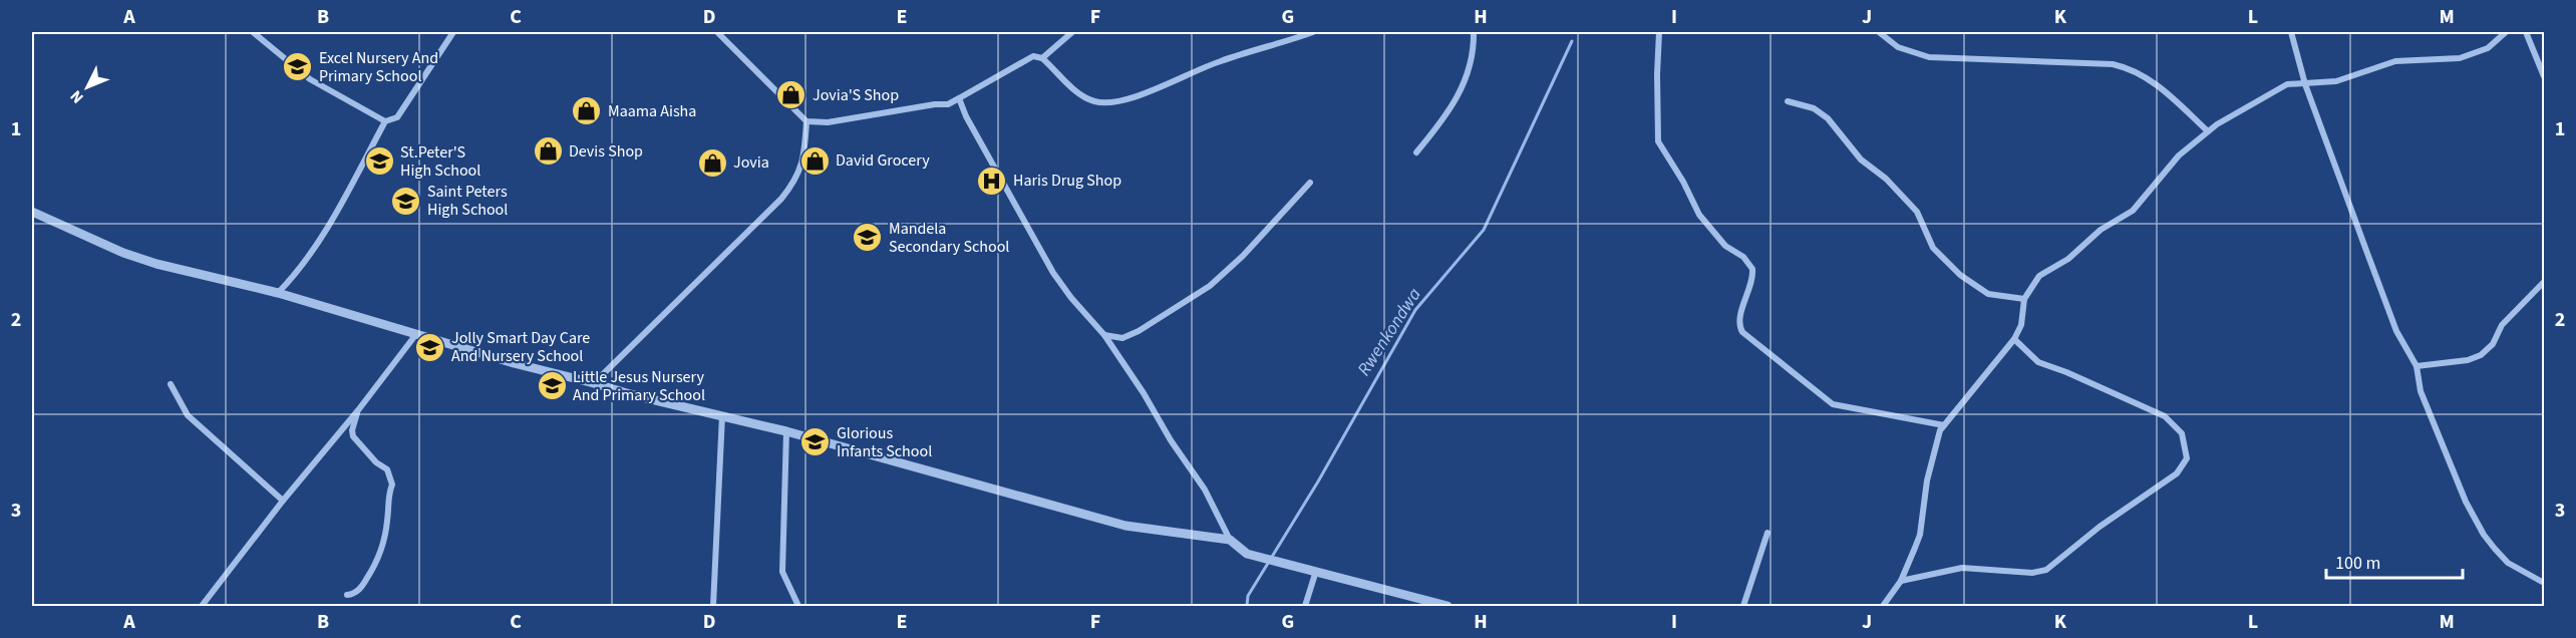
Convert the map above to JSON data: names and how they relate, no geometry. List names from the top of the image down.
{
  "water": ["Rwenkondwa"],
  "places": {
    "school or university": [
      "Excel Nursery And Primary School",
      "St.Peter'S High School",
      "Saint Peters High School",
      "Mandela Secondary School",
      "Jolly Smart Day Care And Nursery School",
      "Little Jesus Nursery And Primary School",
      "Glorious Infants School"
    ],
    "shop": [
      "Jovia'S Shop",
      "Maama Aisha",
      "Devis Shop",
      "David Grocery",
      "Jovia"
    ],
    "hospital": ["Haris Drug Shop"]
  },
  "scale_bar": "100 m",
  "north": "bottom left",
  "grid": {
    "columns": [
      "A",
      "B",
      "C",
      "D",
      "E",
      "F",
      "G",
      "H",
      "I",
      "J",
      "K",
      "L",
      "M"
    ],
    "rows": ["1", "2", "3"]
  }
}
